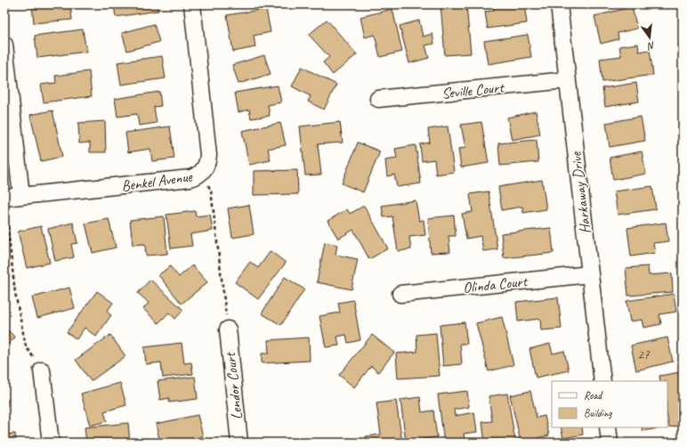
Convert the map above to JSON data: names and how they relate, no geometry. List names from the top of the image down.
{
  "streets": {
    "street": [
      "Seville Court",
      "Benkel Avenue",
      "Harkaway Drive",
      "Olinda Court",
      "Lendor Court"
    ]
  },
  "crossings": [
    ["Seville Court", "Harkaway Drive"],
    ["Harkaway Drive", "Olinda Court"]
  ],
  "house_numbers": ["27"],
  "legend": ["Road", "Building"],
  "north": "bottom"
}
